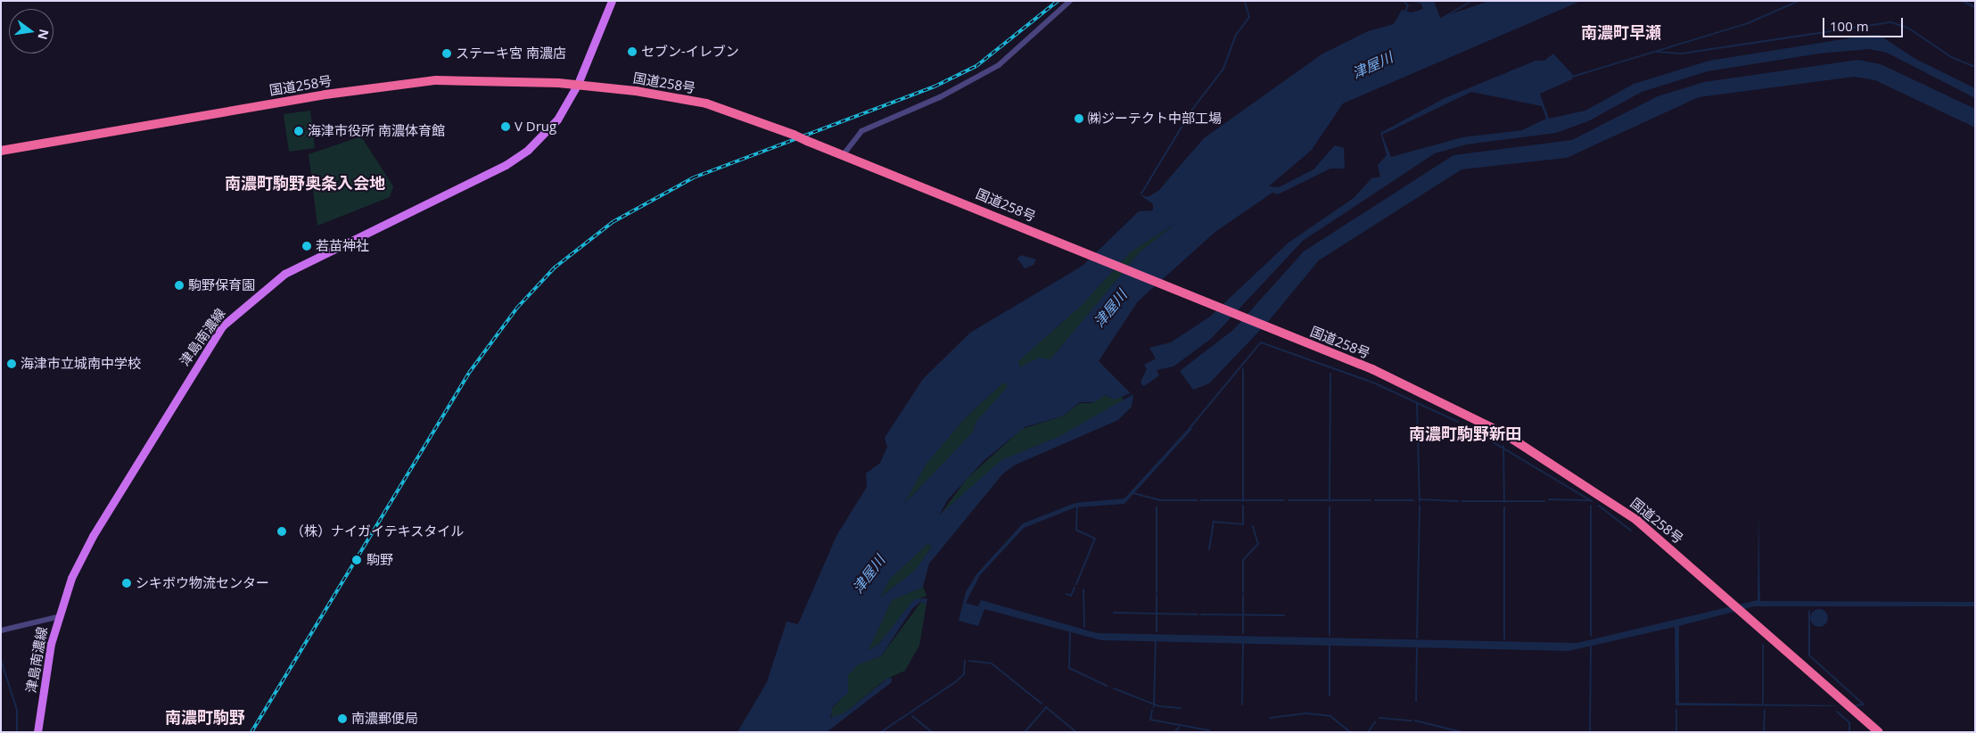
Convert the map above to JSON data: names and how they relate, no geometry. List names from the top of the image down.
{
  "streets": {
    "highway": ["国道258号"],
    "main road": ["津島南濃線"]
  },
  "crossings": [
    ["国道258号", "津島南濃線"]
  ],
  "districts": [
    "南濃町早瀬",
    "南濃町駒野奥条入会地",
    "南濃町駒野新田",
    "南濃町駒野"
  ],
  "water": ["津屋川"],
  "places": [
    "セブン-イレブン",
    "ステーキ宮 南濃店",
    "㈱ジーテクト中部工場",
    "V Drug",
    "海津市役所 南濃体育館",
    "若苗神社",
    "駒野保育園",
    "海津市立城南中学校",
    "（株）ナイガイテキスタイル",
    "駒野",
    "シキボウ物流センター",
    "南濃郵便局"
  ],
  "scale_bar": "100 m",
  "north": "right"
}
